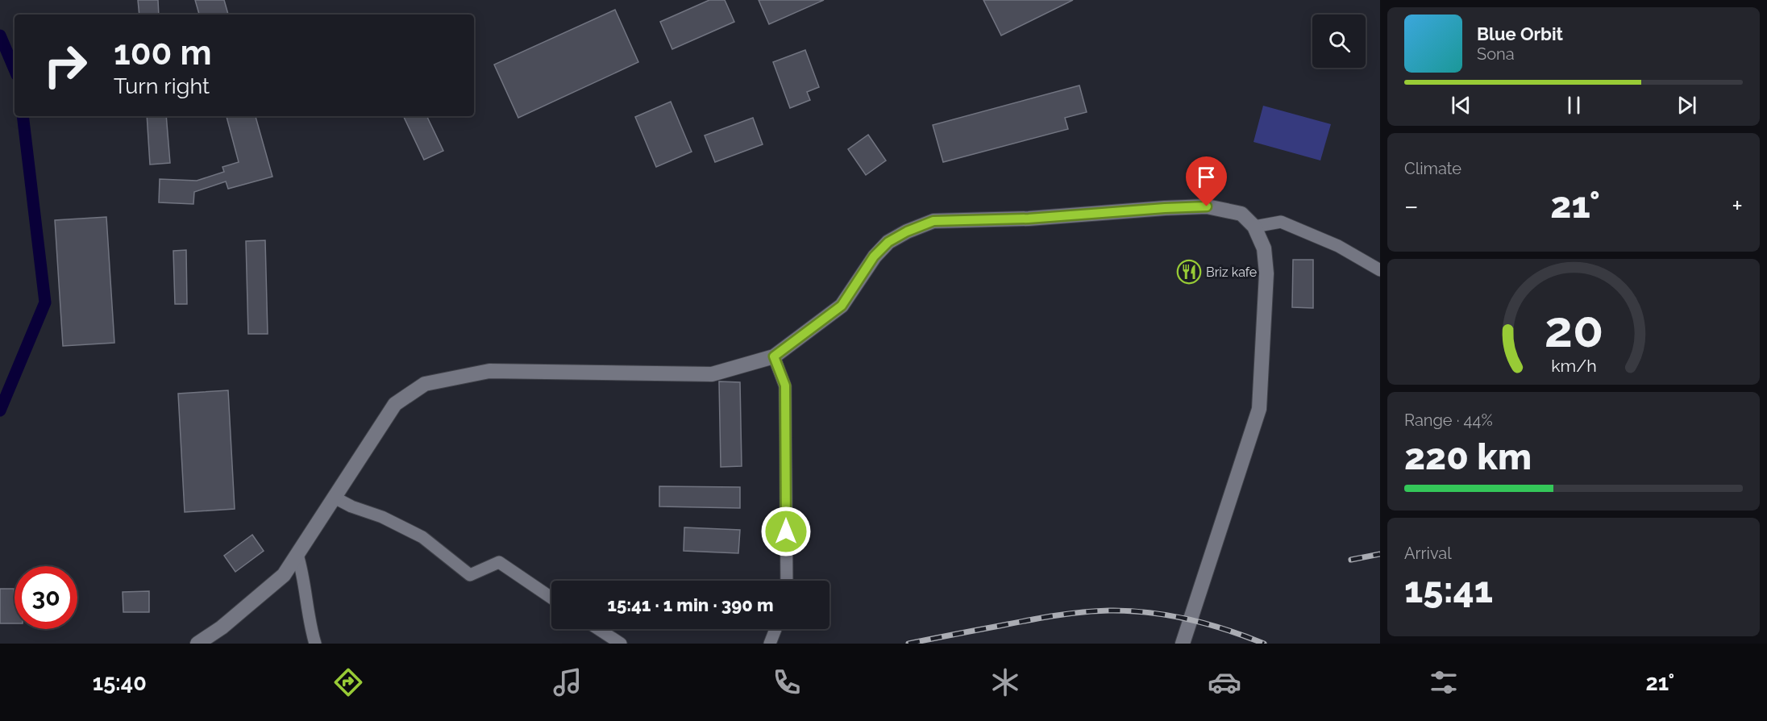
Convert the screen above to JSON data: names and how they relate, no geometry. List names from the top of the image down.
{
  "places": {
    "restaurant": ["Briz kafe"]
  },
  "page": {
    "turn": ["100 m", "Turn right"],
    "song": ["Blue Orbit", "Sona"],
    "tile": [
      "Climate",
      ["Range · 44%", "220 km"],
      ["Arrival", "15:41"]
    ],
    "heat": ["−", "21°", "+"],
    "limit": "30",
    "trip": "15:41 · 1 min · 390 m",
    "tabs": ["15:40", "21°"],
    "gauge": ["20", "km/h"]
  }
}
